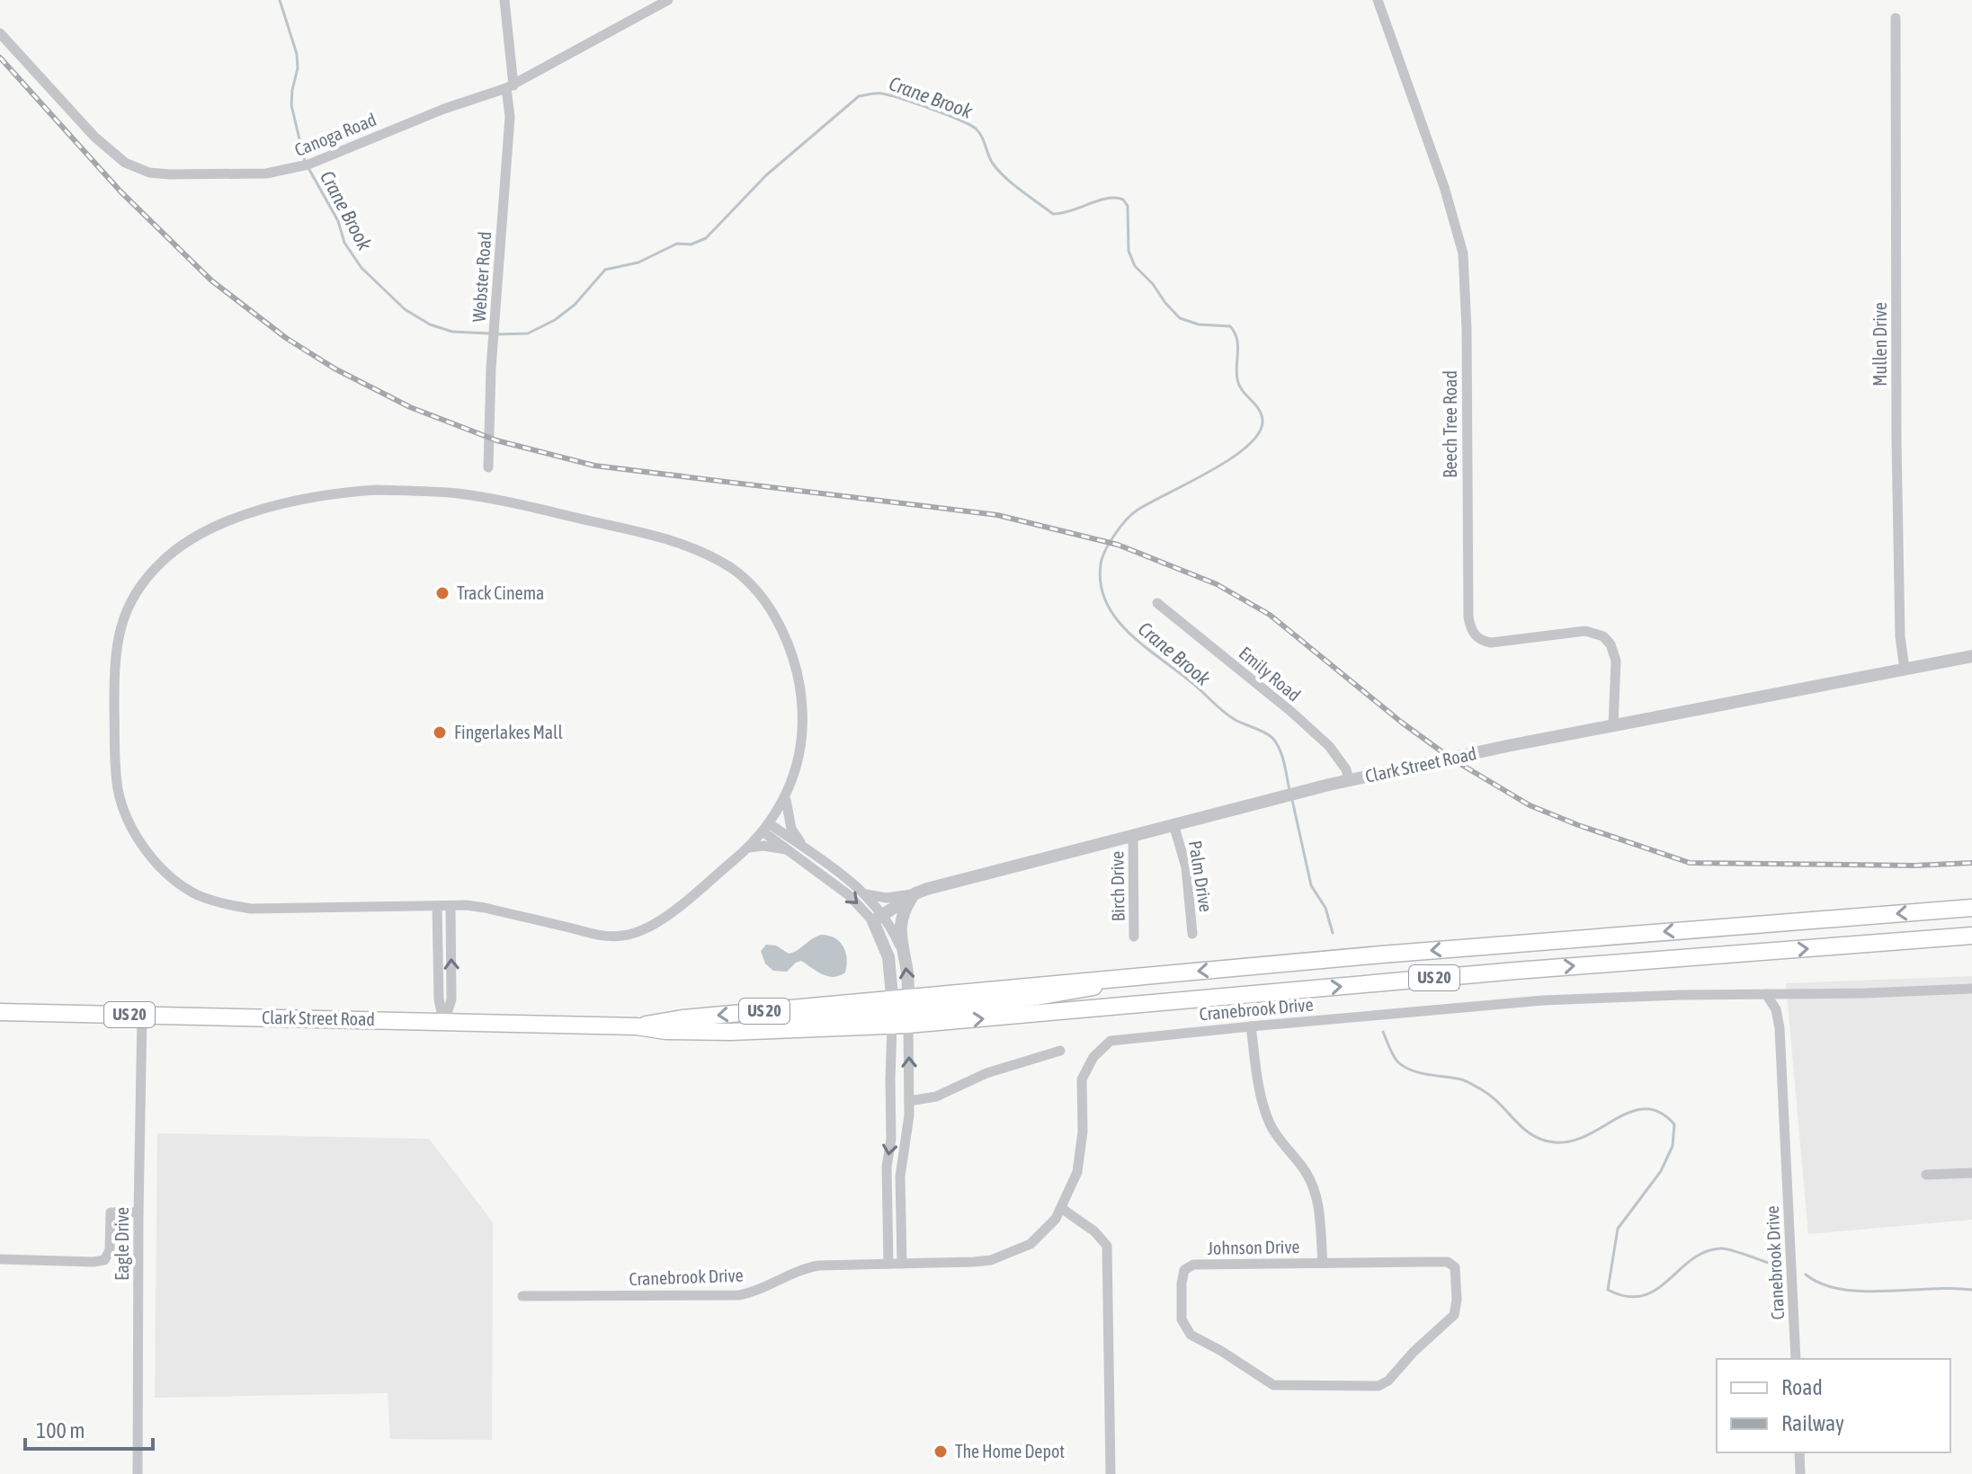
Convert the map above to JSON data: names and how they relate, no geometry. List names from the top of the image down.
{
  "streets": {
    "highway": ["Clark Street Road", "US 20"],
    "street": [
      "Canoga Road",
      "Webster Road",
      "Mullen Drive",
      "Beech Tree Road",
      "Emily Road",
      "Palm Drive",
      "Birch Drive",
      "Cranebrook Drive",
      "Eagle Drive",
      "Johnson Drive"
    ]
  },
  "crossings": [
    ["Canoga Road", "Webster Road"],
    ["Mullen Drive", "Clark Street Road"],
    ["Beech Tree Road", "Clark Street Road"],
    ["Emily Road", "Clark Street Road"],
    ["Clark Street Road", "Palm Drive"],
    ["Clark Street Road", "Birch Drive"],
    ["Clark Street Road", "US 20"],
    ["Clark Street Road", "Eagle Drive"],
    ["Cranebrook Drive", "Johnson Drive"]
  ],
  "water": ["Crane Brook"],
  "places": ["Track Cinema", "Fingerlakes Mall", "The Home Depot"],
  "legend": ["Road", "Railway"],
  "scale_bar": "100 m"
}
